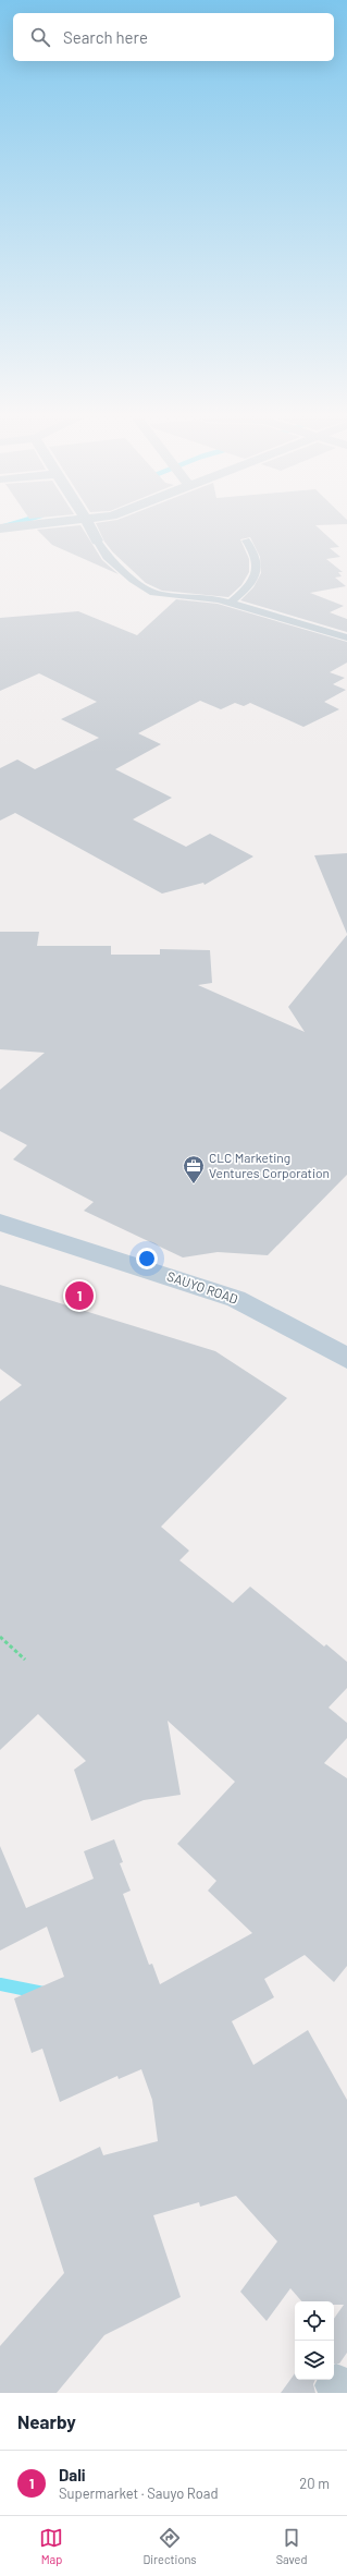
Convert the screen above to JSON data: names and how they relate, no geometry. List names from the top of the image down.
{
  "streets": {
    "main road": ["SAUYO ROAD"]
  },
  "places": {
    "office": ["CLC Marketing Ventures Corporation"]
  },
  "page": {
    "search": "Search here",
    "pins": "1",
    "heading": "Nearby",
    "list": [
      {
        "mark": "1",
        "name": "Dali",
        "note": "Supermarket · Sauyo Road",
        "value": "20 m"
      }
    ],
    "nav": ["Map", "Directions", "Saved"]
  }
}
